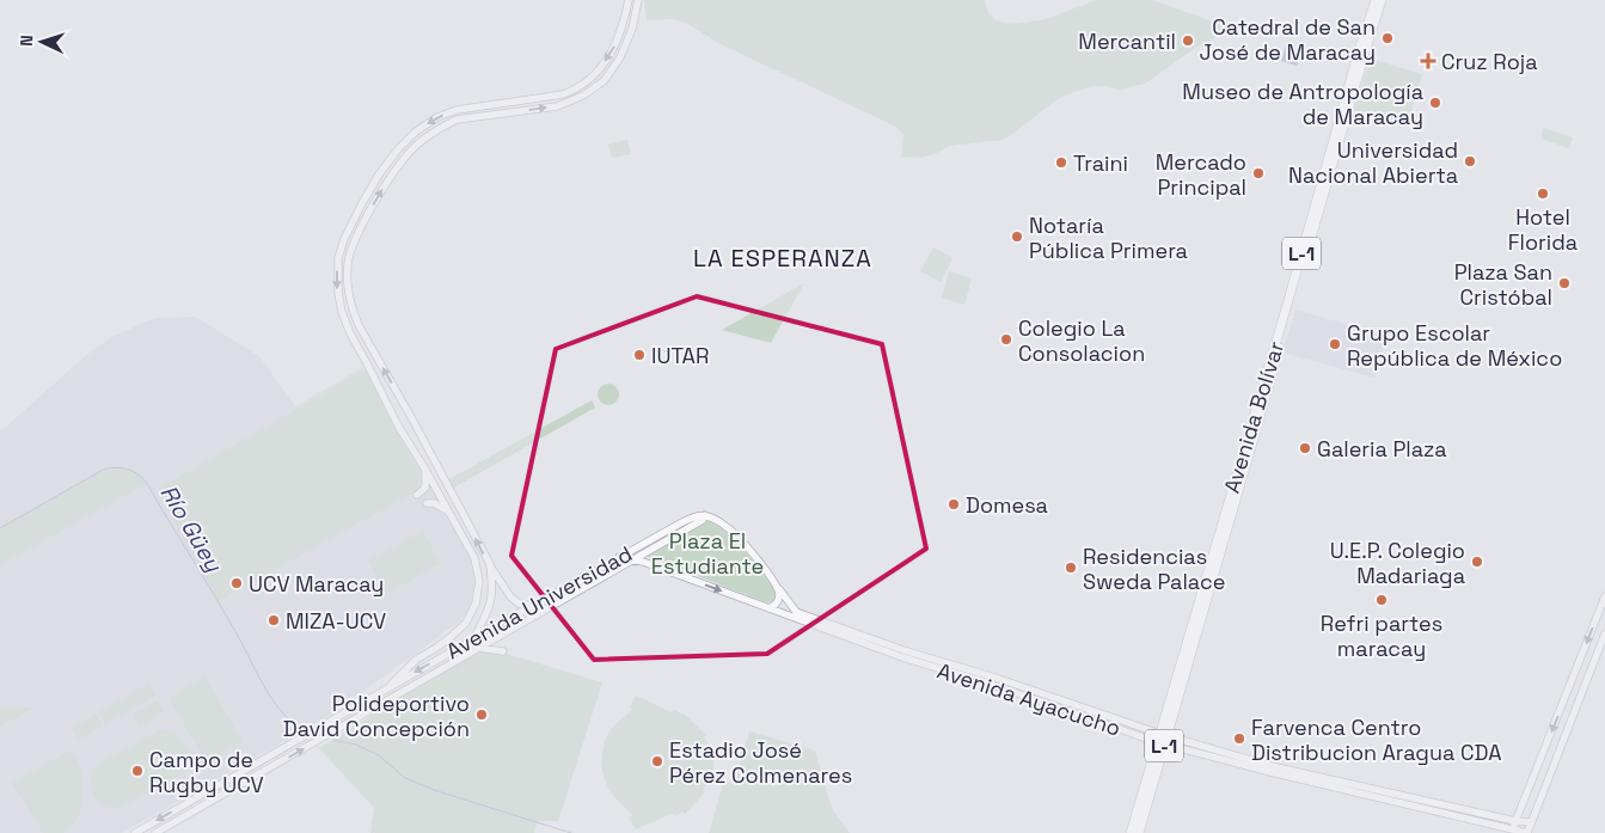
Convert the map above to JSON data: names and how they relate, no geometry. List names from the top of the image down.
{
  "streets": {
    "main road": ["L-1", "Avenida Bolívar"],
    "street": ["Avenida Universidad", "Avenida Ayacucho"]
  },
  "crossings": [
    ["Avenida Bolívar", "Avenida Ayacucho"],
    ["Avenida Universidad", "Avenida Ayacucho"]
  ],
  "districts": ["LA ESPERANZA"],
  "water": ["Río Güey"],
  "parks": ["Plaza El Estudiante"],
  "places": {
    "other": [
      "Catedral de San José de Maracay",
      "Mercantil",
      "Museo de Antropología de Maracay",
      "Universidad Nacional Abierta",
      "Traini",
      "Mercado Principal",
      "Hotel Florida",
      "Notaría Pública Primera",
      "Plaza San Cristóbal",
      "Colegio La Consolacion",
      "Grupo Escolar República de México",
      "IUTAR",
      "Galeria Plaza",
      "Domesa",
      "U.E.P. Colegio Madariaga",
      "Residencias Sweda Palace",
      "UCV Maracay",
      "Refri partes maracay",
      "MIZA-UCV",
      "Polideportivo David Concepción",
      "Farvenca Centro Distribucion Aragua CDA",
      "Estadio José Pérez Colmenares",
      "Campo de Rugby UCV"
    ],
    "health": ["Cruz Roja"]
  },
  "north": "left"
}
